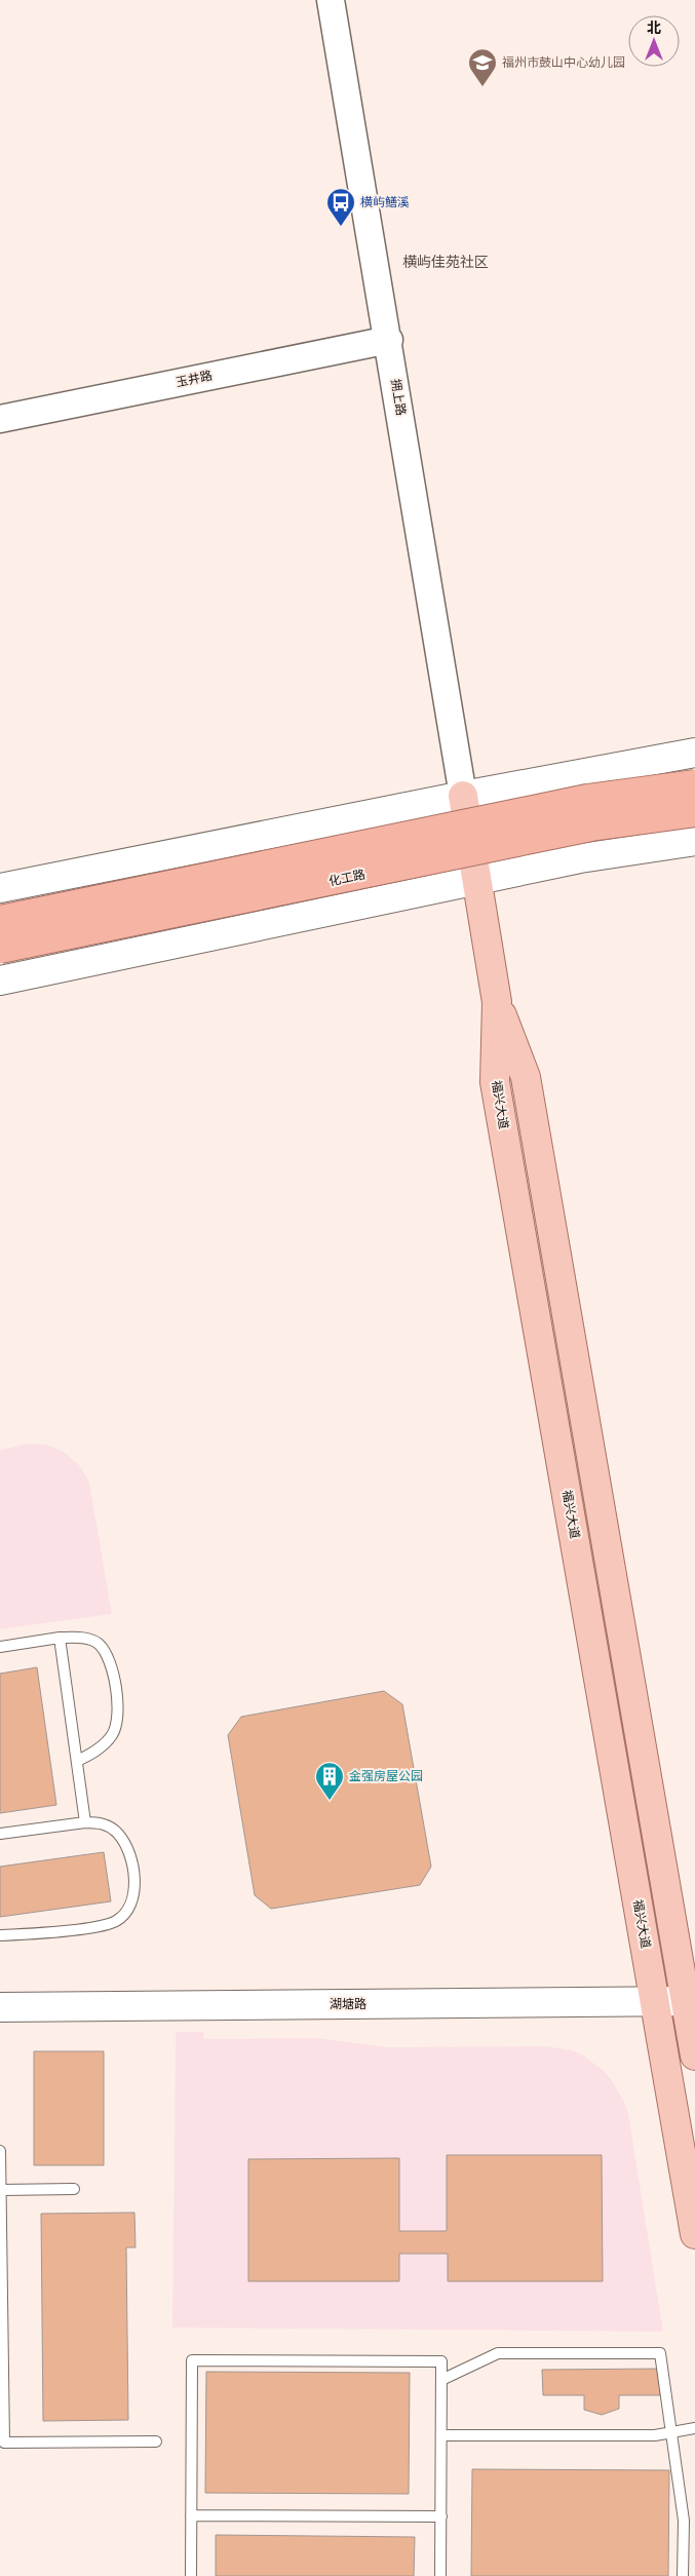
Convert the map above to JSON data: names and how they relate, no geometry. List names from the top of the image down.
{
  "streets": {
    "highway": ["化工路"],
    "main road": ["福兴大道", "湖塘路"],
    "street": ["玉井路", "拥上路"]
  },
  "crossings": [
    ["玉井路", "拥上路"],
    ["福兴大道", "湖塘路"]
  ],
  "districts": ["横屿佳苑社区"],
  "places": {
    "school or university": ["福州市鼓山中心幼儿园"],
    "bus stop": ["横屿鳝溪"],
    "building": ["金强房屋公园"]
  },
  "north": "top"
}
